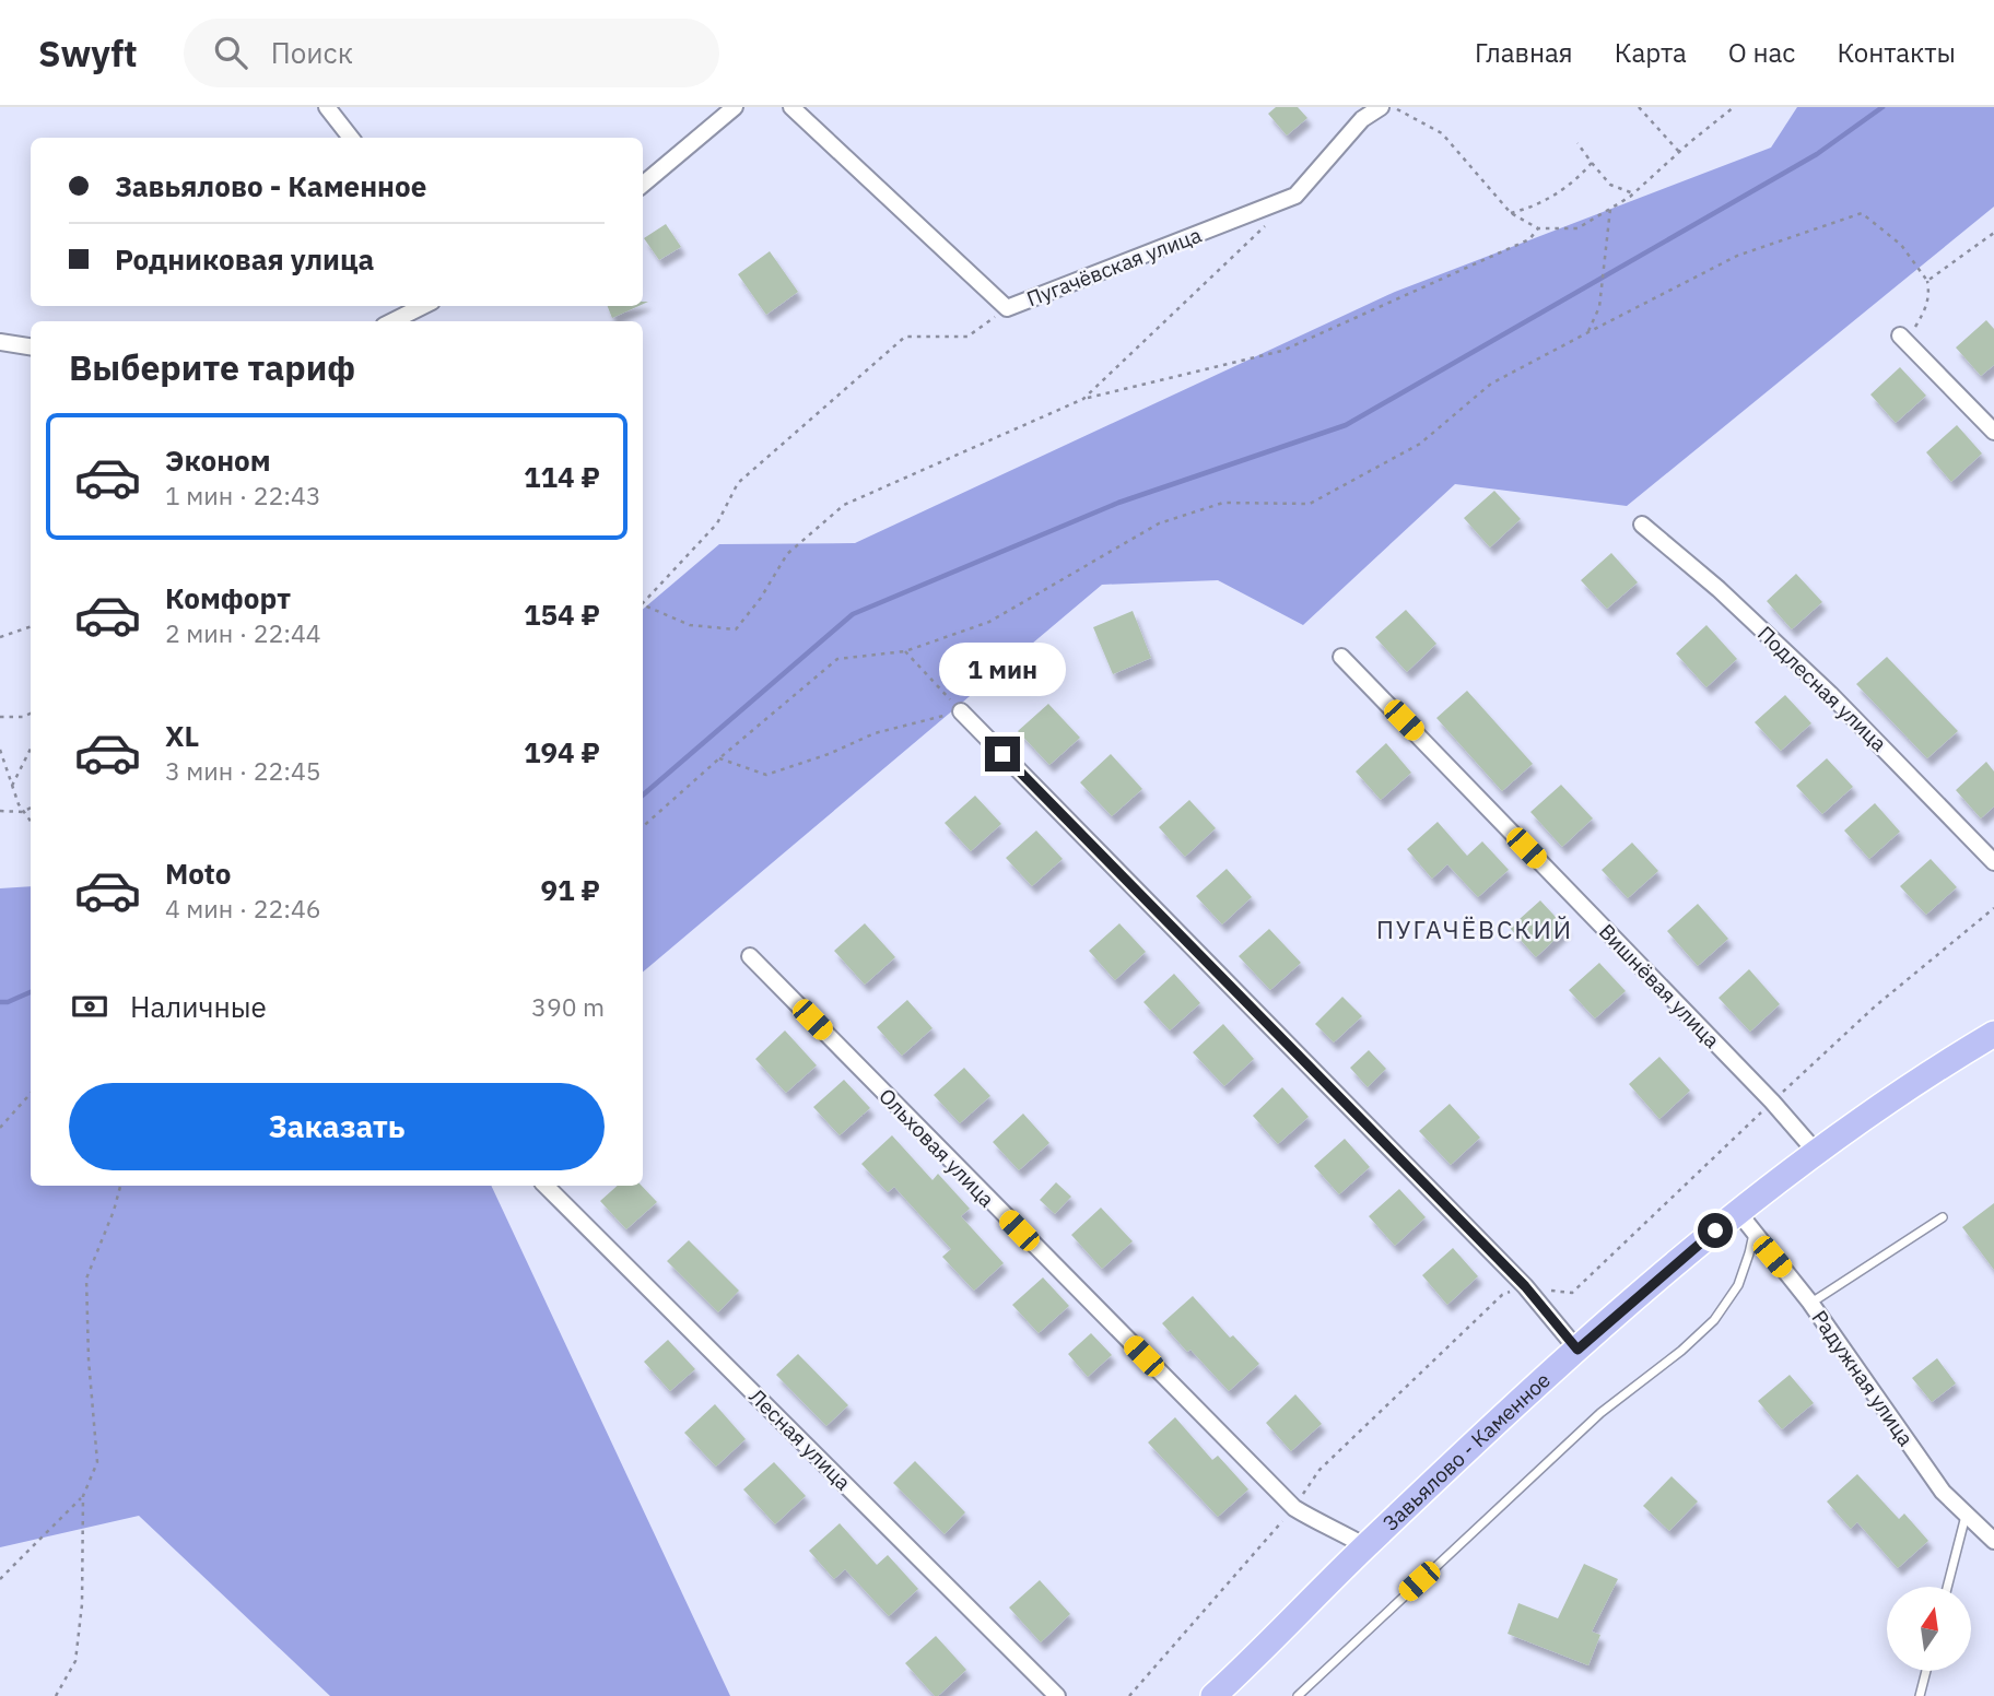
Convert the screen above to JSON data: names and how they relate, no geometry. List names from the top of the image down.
{
  "streets": {
    "main road": ["Завьялово - Каменное"],
    "street": [
      "Пугачёвская улица",
      "Подлесная улица",
      "Вишнёвая улица",
      "Ольховая улица",
      "Радужная улица",
      "Лесная улица"
    ]
  },
  "crossings": [
    ["Вишнёвая улица", "Завьялово - Каменное"],
    ["Ольховая улица", "Завьялово - Каменное"],
    ["Радужная улица", "Завьялово - Каменное"]
  ],
  "districts": ["ПУГАЧЁВСКИЙ"],
  "north": "top",
  "page": {
    "header": "Swyft",
    "search": "Поиск",
    "nav": [
      "Главная",
      "Карта",
      "О нас",
      "Контакты"
    ],
    "banner": ["Завьялово - Каменное", "Родниковая улица"],
    "heading": "Выберите тариф",
    "list": [
      {
        "name": "Эконом",
        "note": "1 мин · 22:43",
        "value": "114 ₽"
      },
      {
        "name": "Комфорт",
        "note": "2 мин · 22:44",
        "value": "154 ₽"
      },
      {
        "name": "XL",
        "note": "3 мин · 22:45",
        "value": "194 ₽"
      },
      {
        "name": "Moto",
        "note": "4 мин · 22:46",
        "value": "91 ₽"
      }
    ],
    "bubble": "1 мин",
    "pay": ["Наличные", "390 m"],
    "buttons": "Заказать"
  }
}
